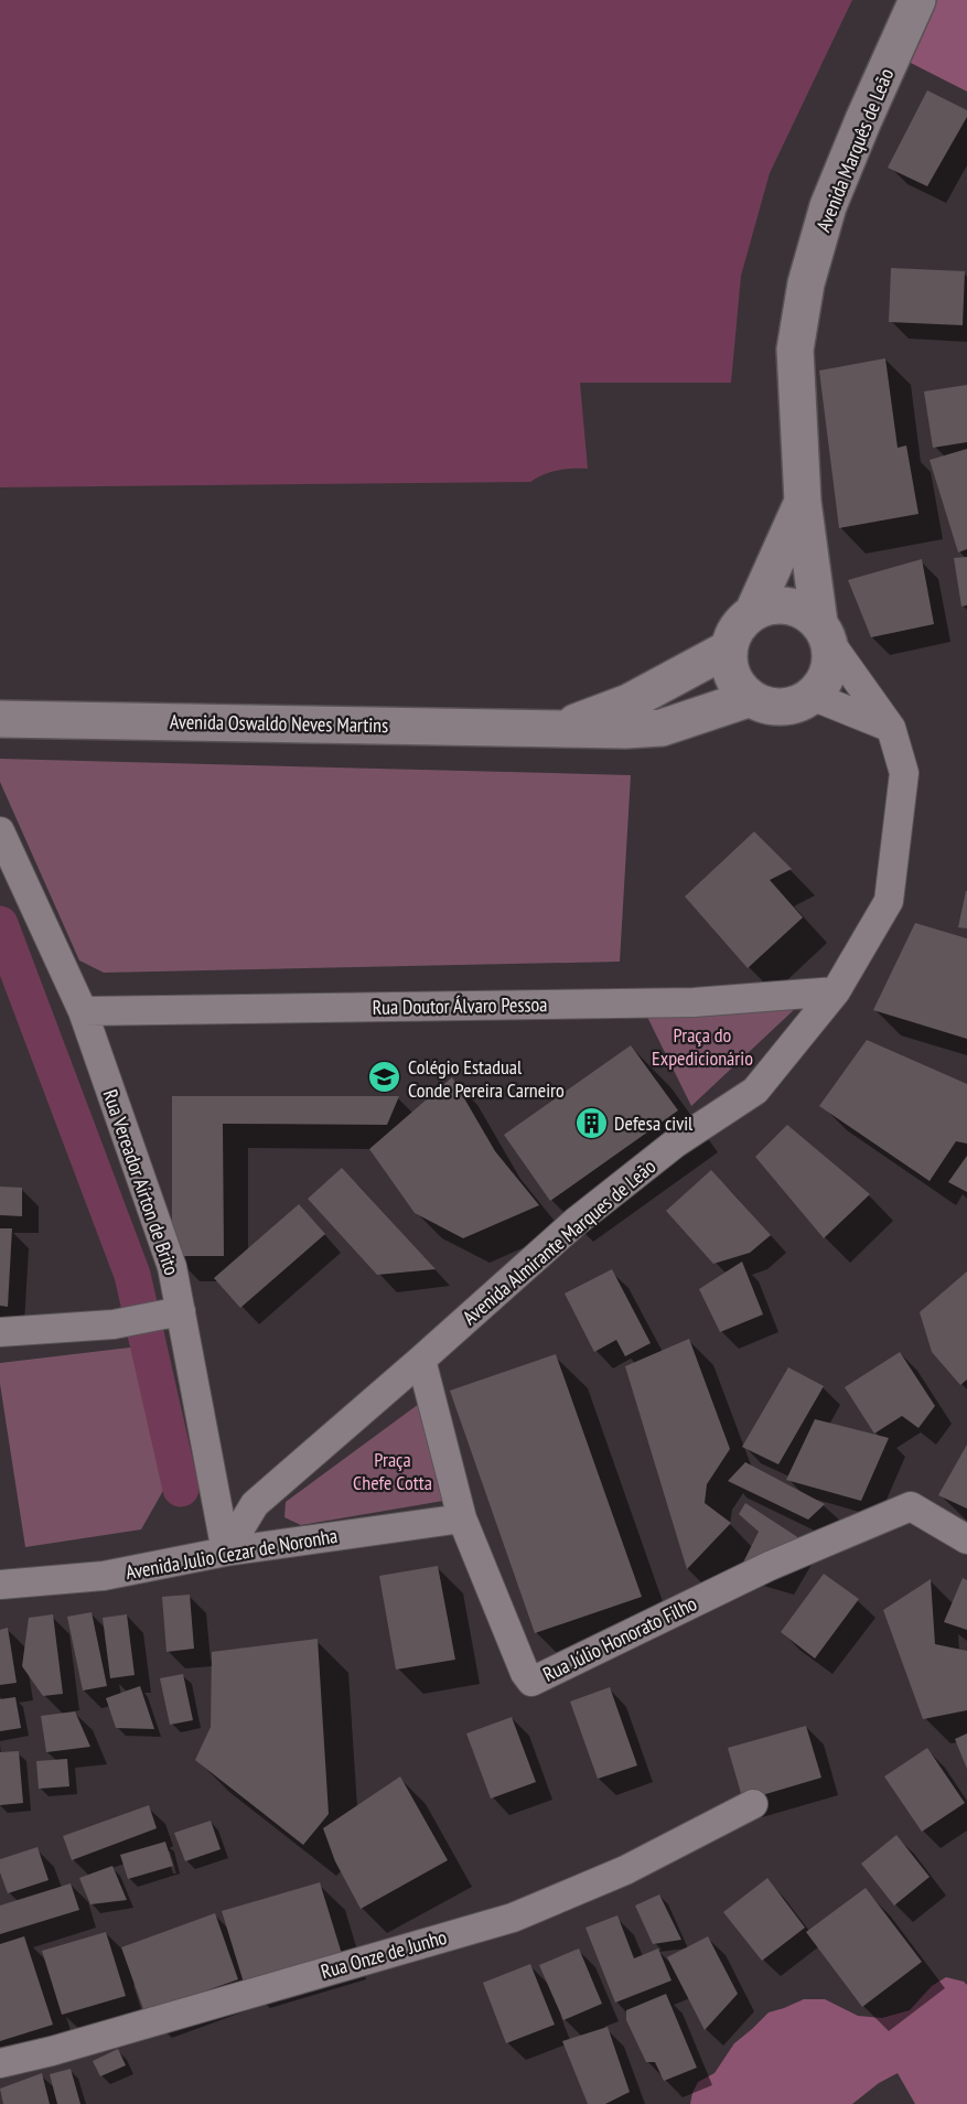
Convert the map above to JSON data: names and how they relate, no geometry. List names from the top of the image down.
{
  "streets": {
    "main road": ["Avenida Marquês de Leão", "Avenida Oswaldo Neves Martins"],
    "street": [
      "Rua Doutor Álvaro Pessoa",
      "Rua Vereador Aírton de Brito",
      "Avenida Almirante Marques de Leão",
      "Avenida Julio Cezar de Noronha",
      "Rua Júlio Honorato Filho",
      "Rua Onze de Junho"
    ]
  },
  "crossings": [
    ["Avenida Marquês de Leão", "Avenida Oswaldo Neves Martins"],
    ["Avenida Marquês de Leão", "Avenida Almirante Marques de Leão"],
    ["Avenida Oswaldo Neves Martins", "Avenida Almirante Marques de Leão"],
    ["Rua Doutor Álvaro Pessoa", "Rua Vereador Aírton de Brito"],
    ["Rua Doutor Álvaro Pessoa", "Avenida Almirante Marques de Leão"],
    ["Rua Vereador Aírton de Brito", "Avenida Almirante Marques de Leão"],
    ["Rua Vereador Aírton de Brito", "Avenida Julio Cezar de Noronha"],
    ["Avenida Almirante Marques de Leão", "Avenida Julio Cezar de Noronha"],
    ["Avenida Almirante Marques de Leão", "Rua Júlio Honorato Filho"],
    ["Avenida Julio Cezar de Noronha", "Rua Júlio Honorato Filho"]
  ],
  "parks": ["Praça do Expedicionário", "Praça Chefe Cotta"],
  "places": {
    "school or university": ["Colégio Estadual Conde Pereira Carneiro"],
    "building": ["Defesa civil"]
  }
}
